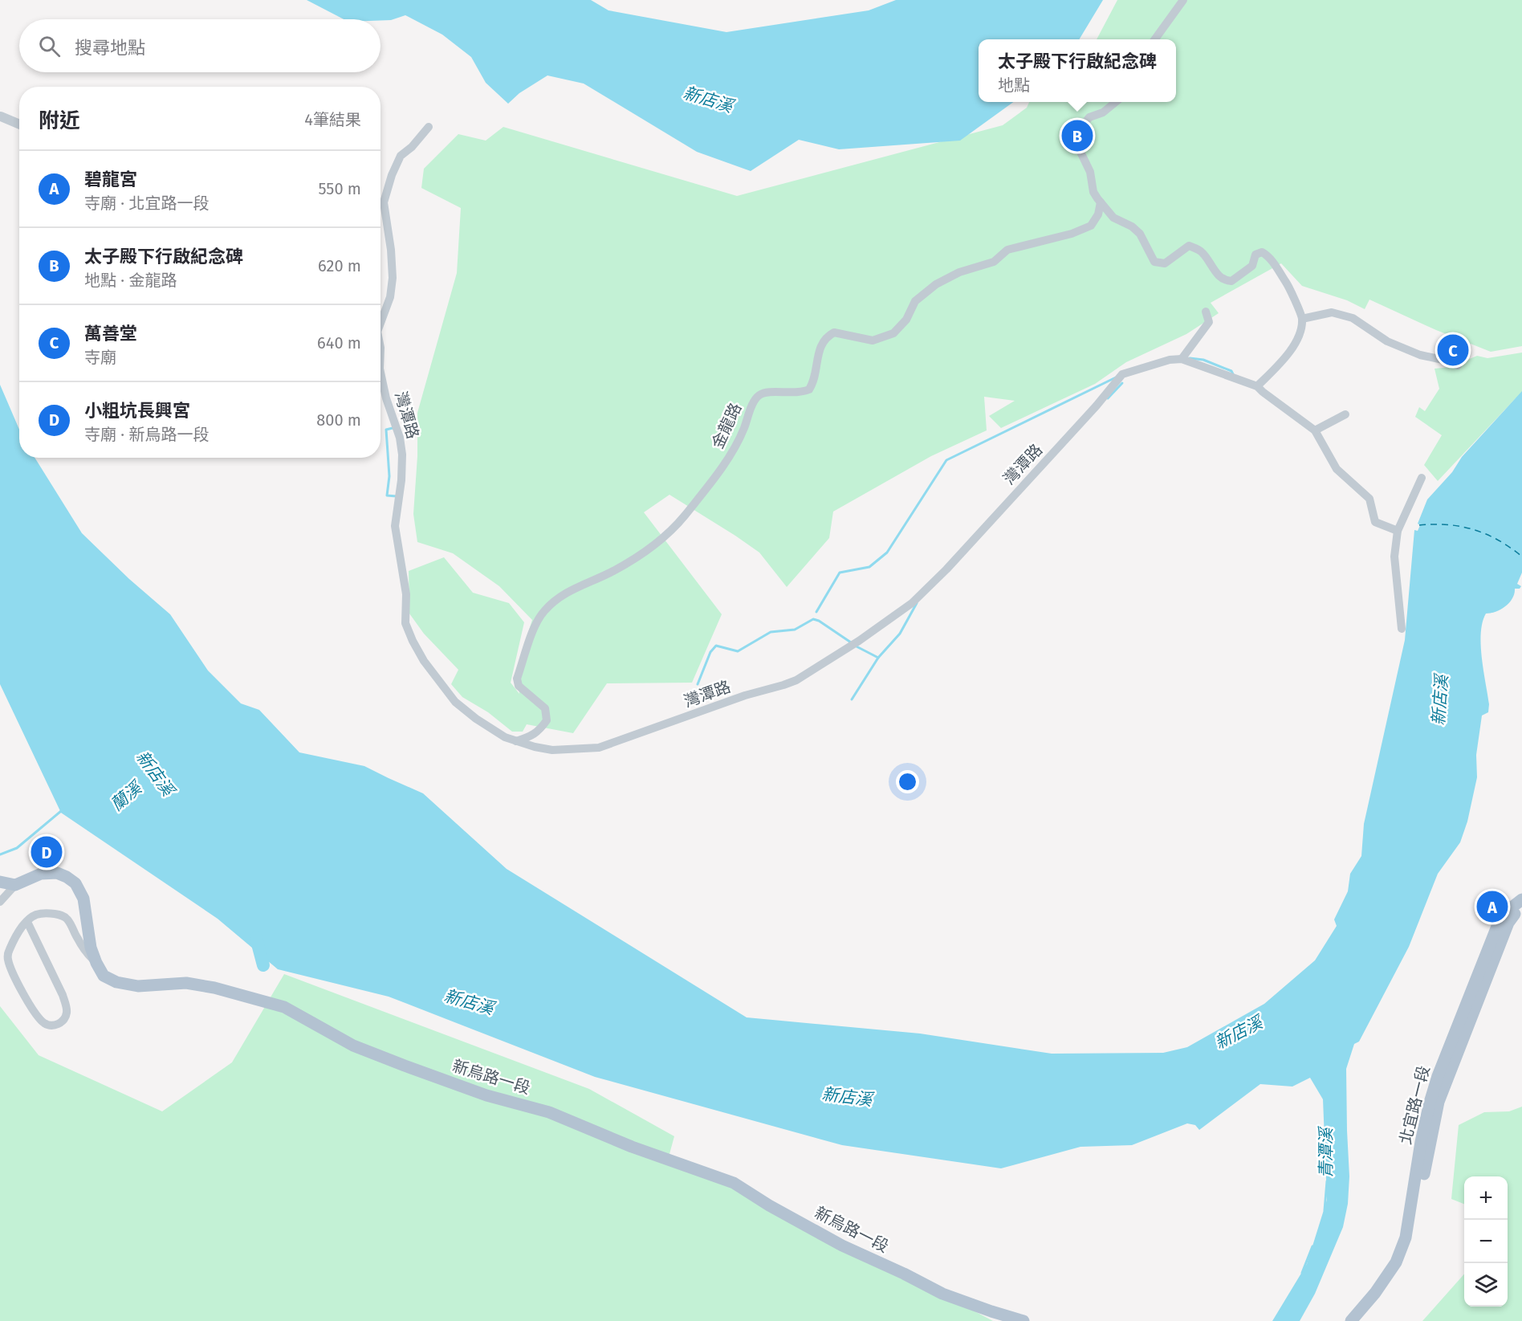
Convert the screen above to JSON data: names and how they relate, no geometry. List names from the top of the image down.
{
  "streets": {
    "main road": ["新烏路一段", "北宜路一段"],
    "street": ["灣潭路", "金龍路"]
  },
  "crossings": [
    ["灣潭路", "金龍路"]
  ],
  "water": ["新店溪", "蘭溪", "青潭溪"],
  "page": {
    "search": "搜尋地點",
    "popup": ["太子殿下行啟紀念碑", "地點"],
    "heading": ["附近", "4筆結果"],
    "pins": [
      "B",
      "C",
      "D",
      "A"
    ],
    "list": [
      {
        "mark": "A",
        "name": "碧龍宮",
        "note": "寺廟 · 北宜路一段",
        "value": "550 m"
      },
      {
        "mark": "B",
        "name": "太子殿下行啟紀念碑",
        "note": "地點 · 金龍路",
        "value": "620 m"
      },
      {
        "mark": "C",
        "name": "萬善堂",
        "note": "寺廟",
        "value": "640 m"
      },
      {
        "mark": "D",
        "name": "小粗坑長興宮",
        "note": "寺廟 · 新烏路一段",
        "value": "800 m"
      }
    ],
    "map_buttons": ["+", "−"]
  }
}
